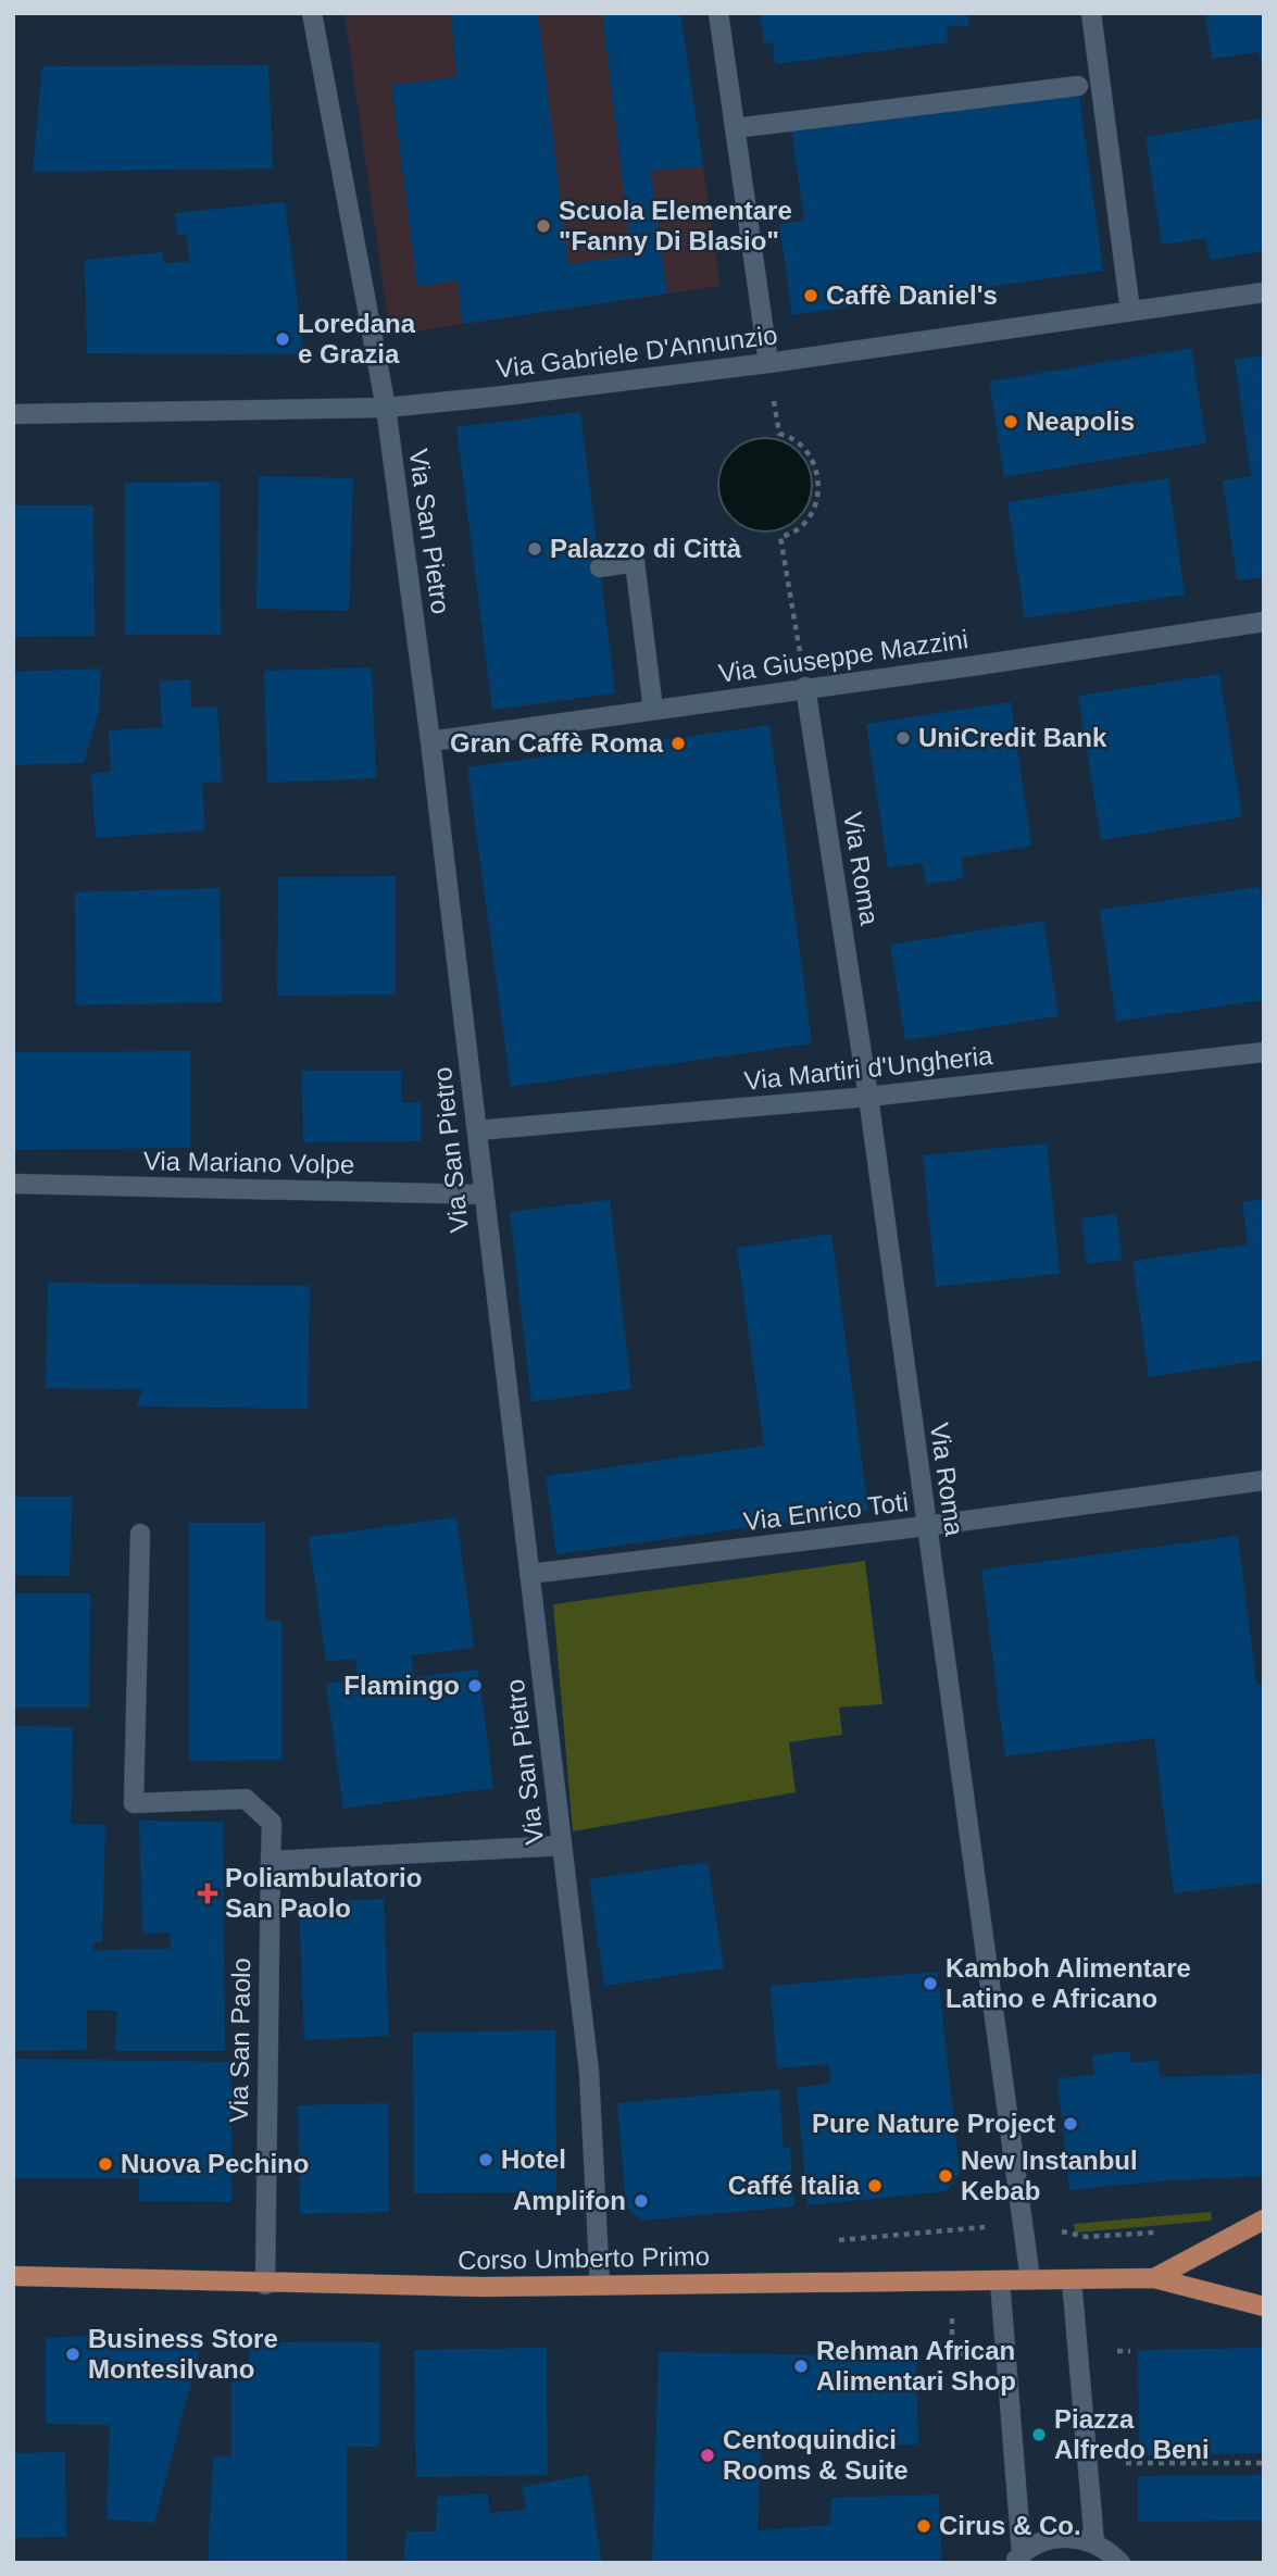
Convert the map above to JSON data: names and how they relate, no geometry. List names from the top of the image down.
{
  "streets": {
    "main road": ["Corso Umberto Primo"],
    "street": [
      "Via Gabriele D'Annunzio",
      "Via San Pietro",
      "Via Giuseppe Mazzini",
      "Via Roma",
      "Via Martiri d'Ungheria",
      "Via Mariano Volpe",
      "Via Enrico Toti",
      "Via San Paolo"
    ]
  },
  "crossings": [
    ["Via Gabriele D'Annunzio", "Via San Pietro"],
    ["Via San Pietro", "Via Giuseppe Mazzini"],
    ["Via San Pietro", "Via Martiri d'Ungheria"],
    ["Via San Pietro", "Via Mariano Volpe"],
    ["Via San Pietro", "Via Enrico Toti"],
    ["Via San Pietro", "Corso Umberto Primo"],
    ["Via Giuseppe Mazzini", "Via Roma"],
    ["Via Roma", "Via Martiri d'Ungheria"],
    ["Via Roma", "Via Enrico Toti"],
    ["Via Roma", "Corso Umberto Primo"],
    ["Via San Paolo", "Corso Umberto Primo"]
  ],
  "places": {
    "other": [
      "Scuola Elementare \"Fanny Di Blasio\"",
      "Caffè Daniel's",
      "Loredana e Grazia",
      "Neapolis",
      "Palazzo di Città",
      "UniCredit Bank",
      "Gran Caffè Roma",
      "Flamingo",
      "Kamboh Alimentare Latino e Africano",
      "Pure Nature Project",
      "Hotel",
      "Nuova Pechino",
      "New Instanbul Kebab",
      "Caffé Italia",
      "Amplifon",
      "Business Store Montesilvano",
      "Rehman African Alimentari Shop",
      "Piazza Alfredo Beni",
      "Centoquindici Rooms & Suite",
      "Cirus & Co."
    ],
    "health": ["Poliambulatorio San Paolo"]
  }
}
